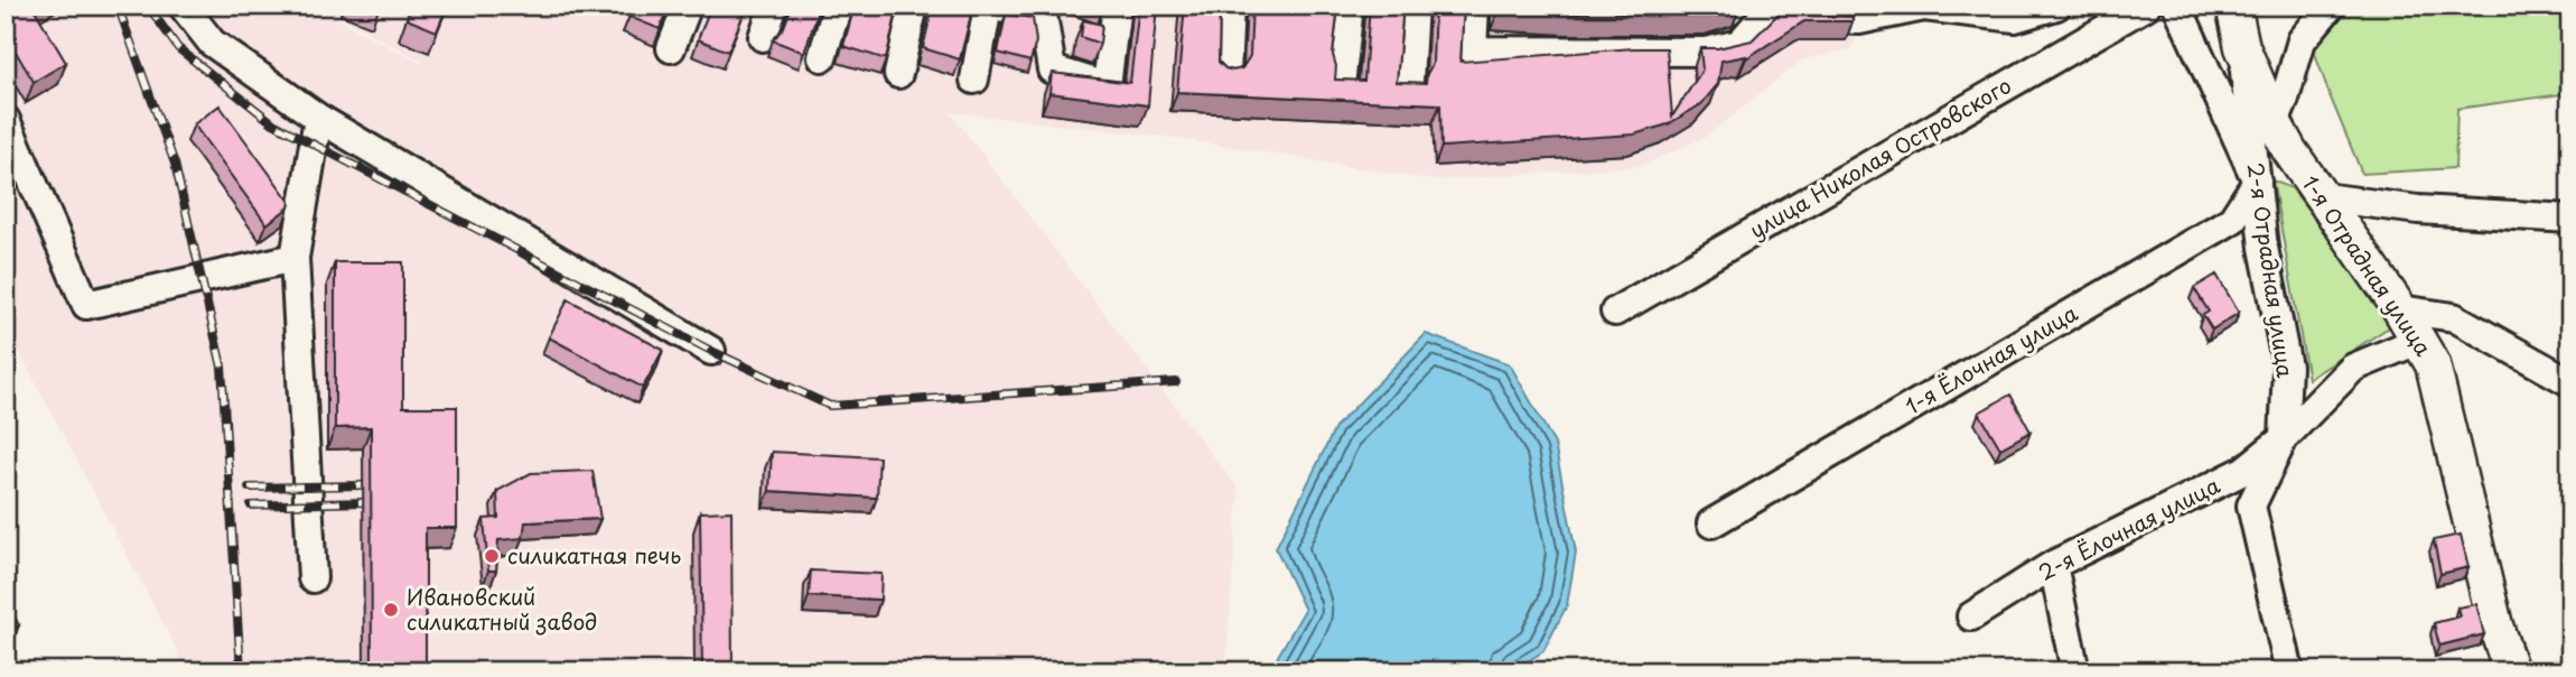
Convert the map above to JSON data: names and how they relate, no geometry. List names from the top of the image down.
{
  "streets": {
    "main road": ["1-я Отрадная улица"],
    "street": [
      "улица Николая Островского",
      "2-я Отрадная улица",
      "1-я Ёлочная улица",
      "2-я Ёлочная улица"
    ]
  },
  "crossings": [
    ["1-я Отрадная улица", "2-я Отрадная улица"],
    ["2-я Отрадная улица", "1-я Ёлочная улица"],
    ["2-я Отрадная улица", "2-я Ёлочная улица"]
  ],
  "places": ["силикатная печь", "Ивановский силикатный завод"]
}
